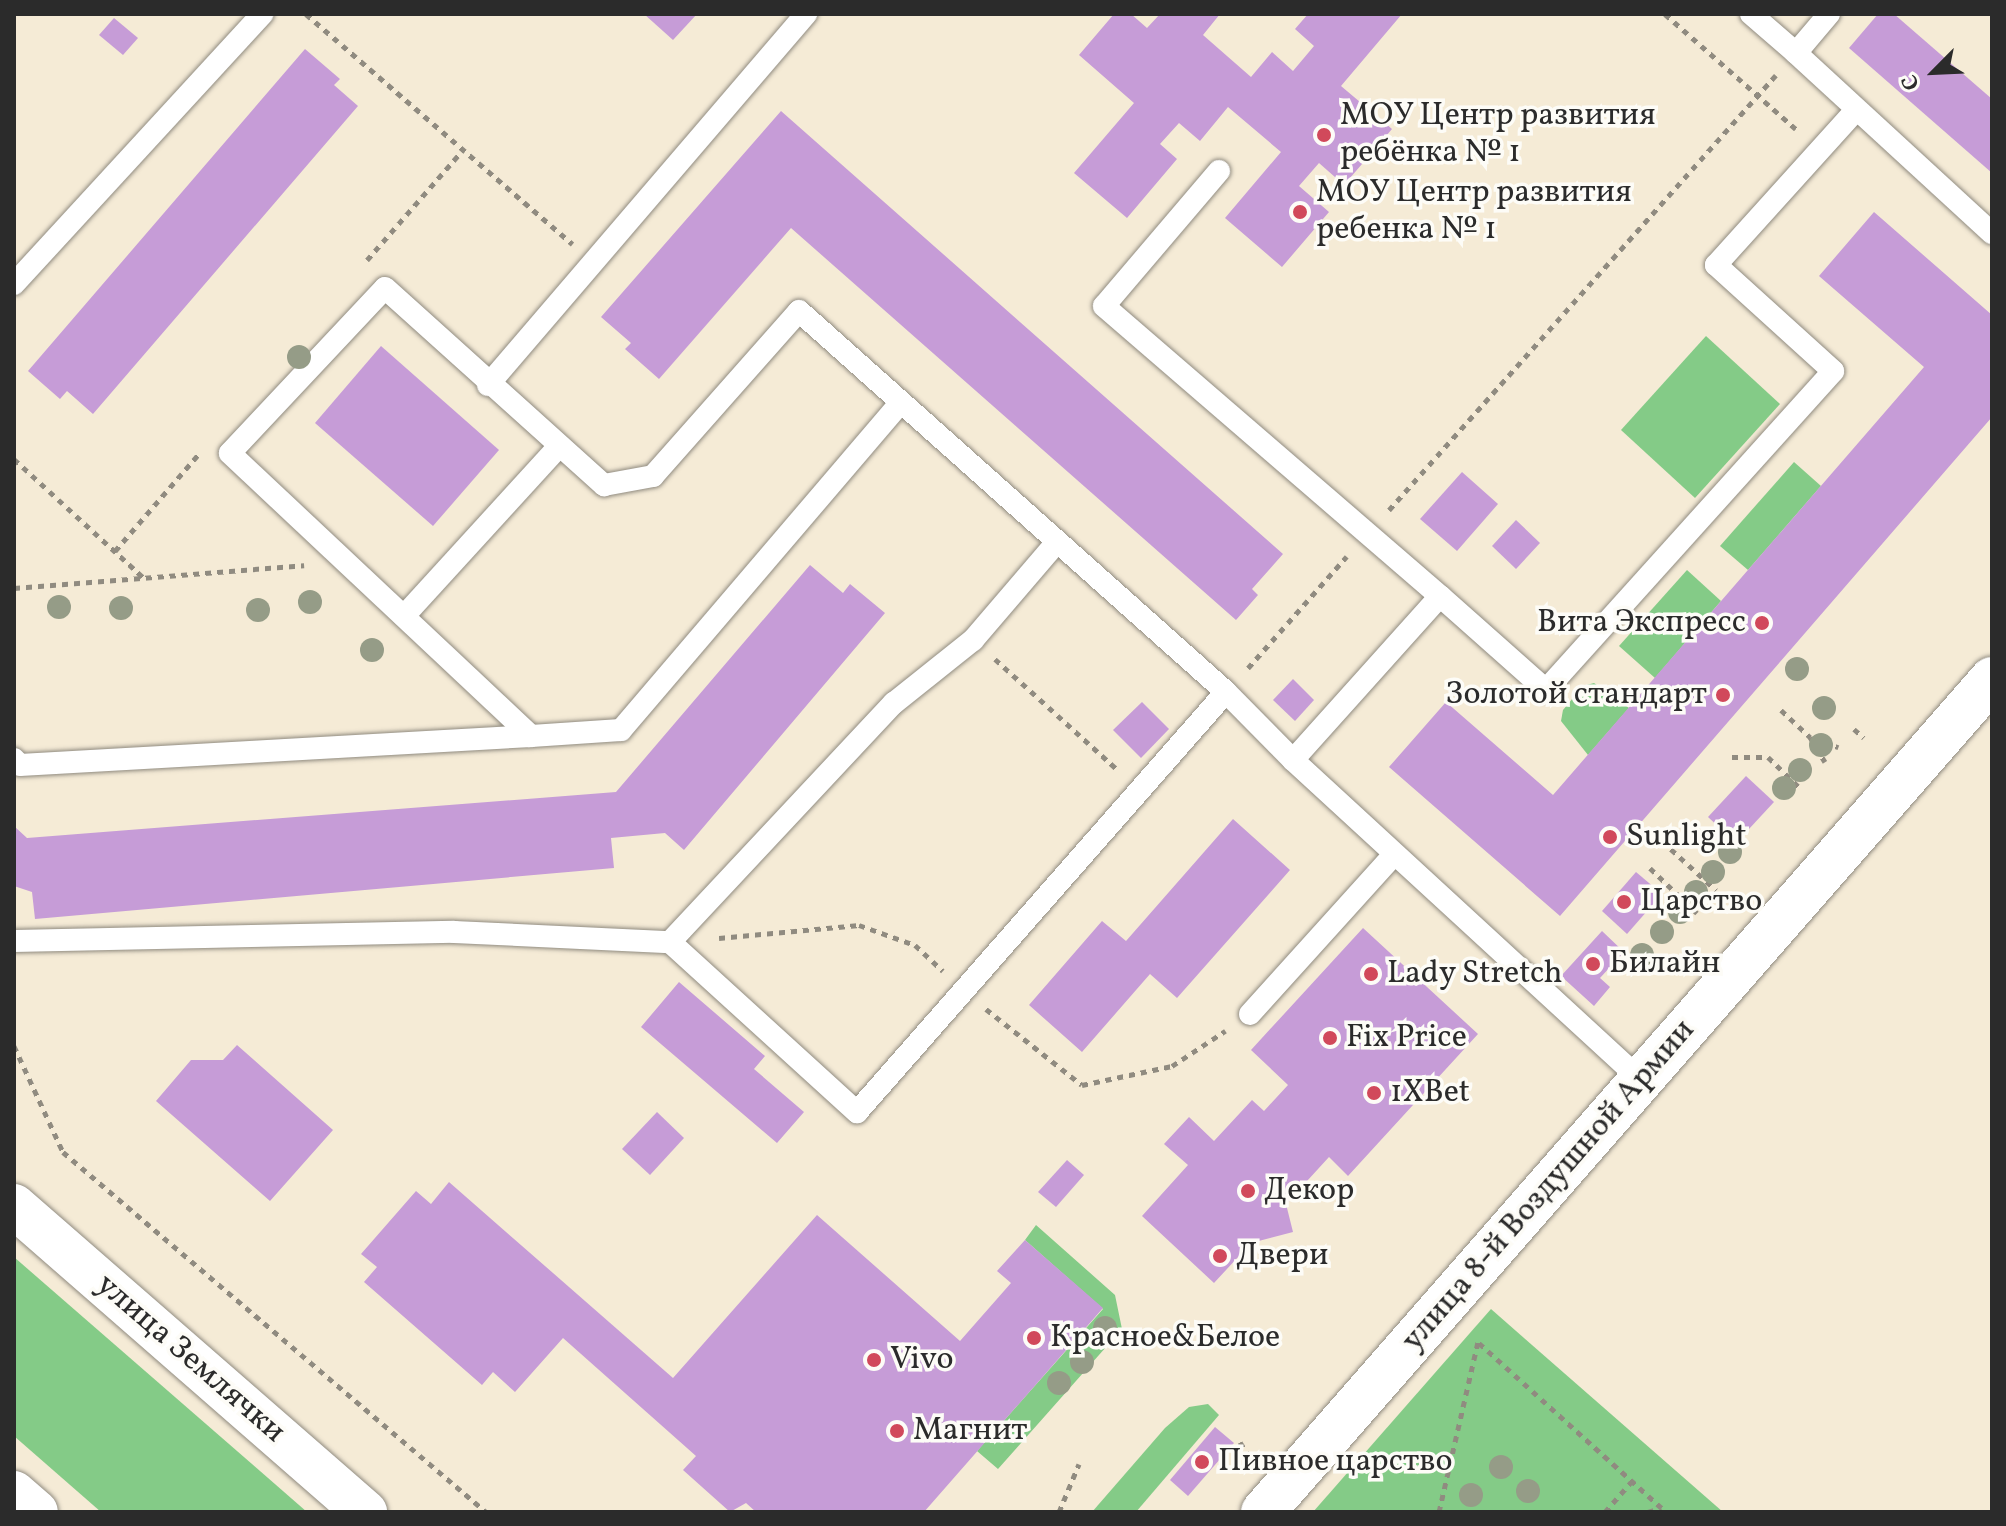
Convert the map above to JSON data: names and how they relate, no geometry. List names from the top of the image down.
{
  "streets": {
    "main road": ["улица 8-й Воздушной Армии", "улица Землячки"]
  },
  "places": [
    "МОУ Центр развития ребёнка № 1",
    "МОУ Центр развития ребенка № 1",
    "Вита Экспресс",
    "Золотой стандарт",
    "Sunlight",
    "Царство",
    "Билайн",
    "Lady Stretch",
    "Fix Price",
    "1XBet",
    "Декор",
    "Двери",
    "Красное&Белое",
    "Vivo",
    "Магнит",
    "Пивное царство"
  ],
  "north": "bottom left"
}
